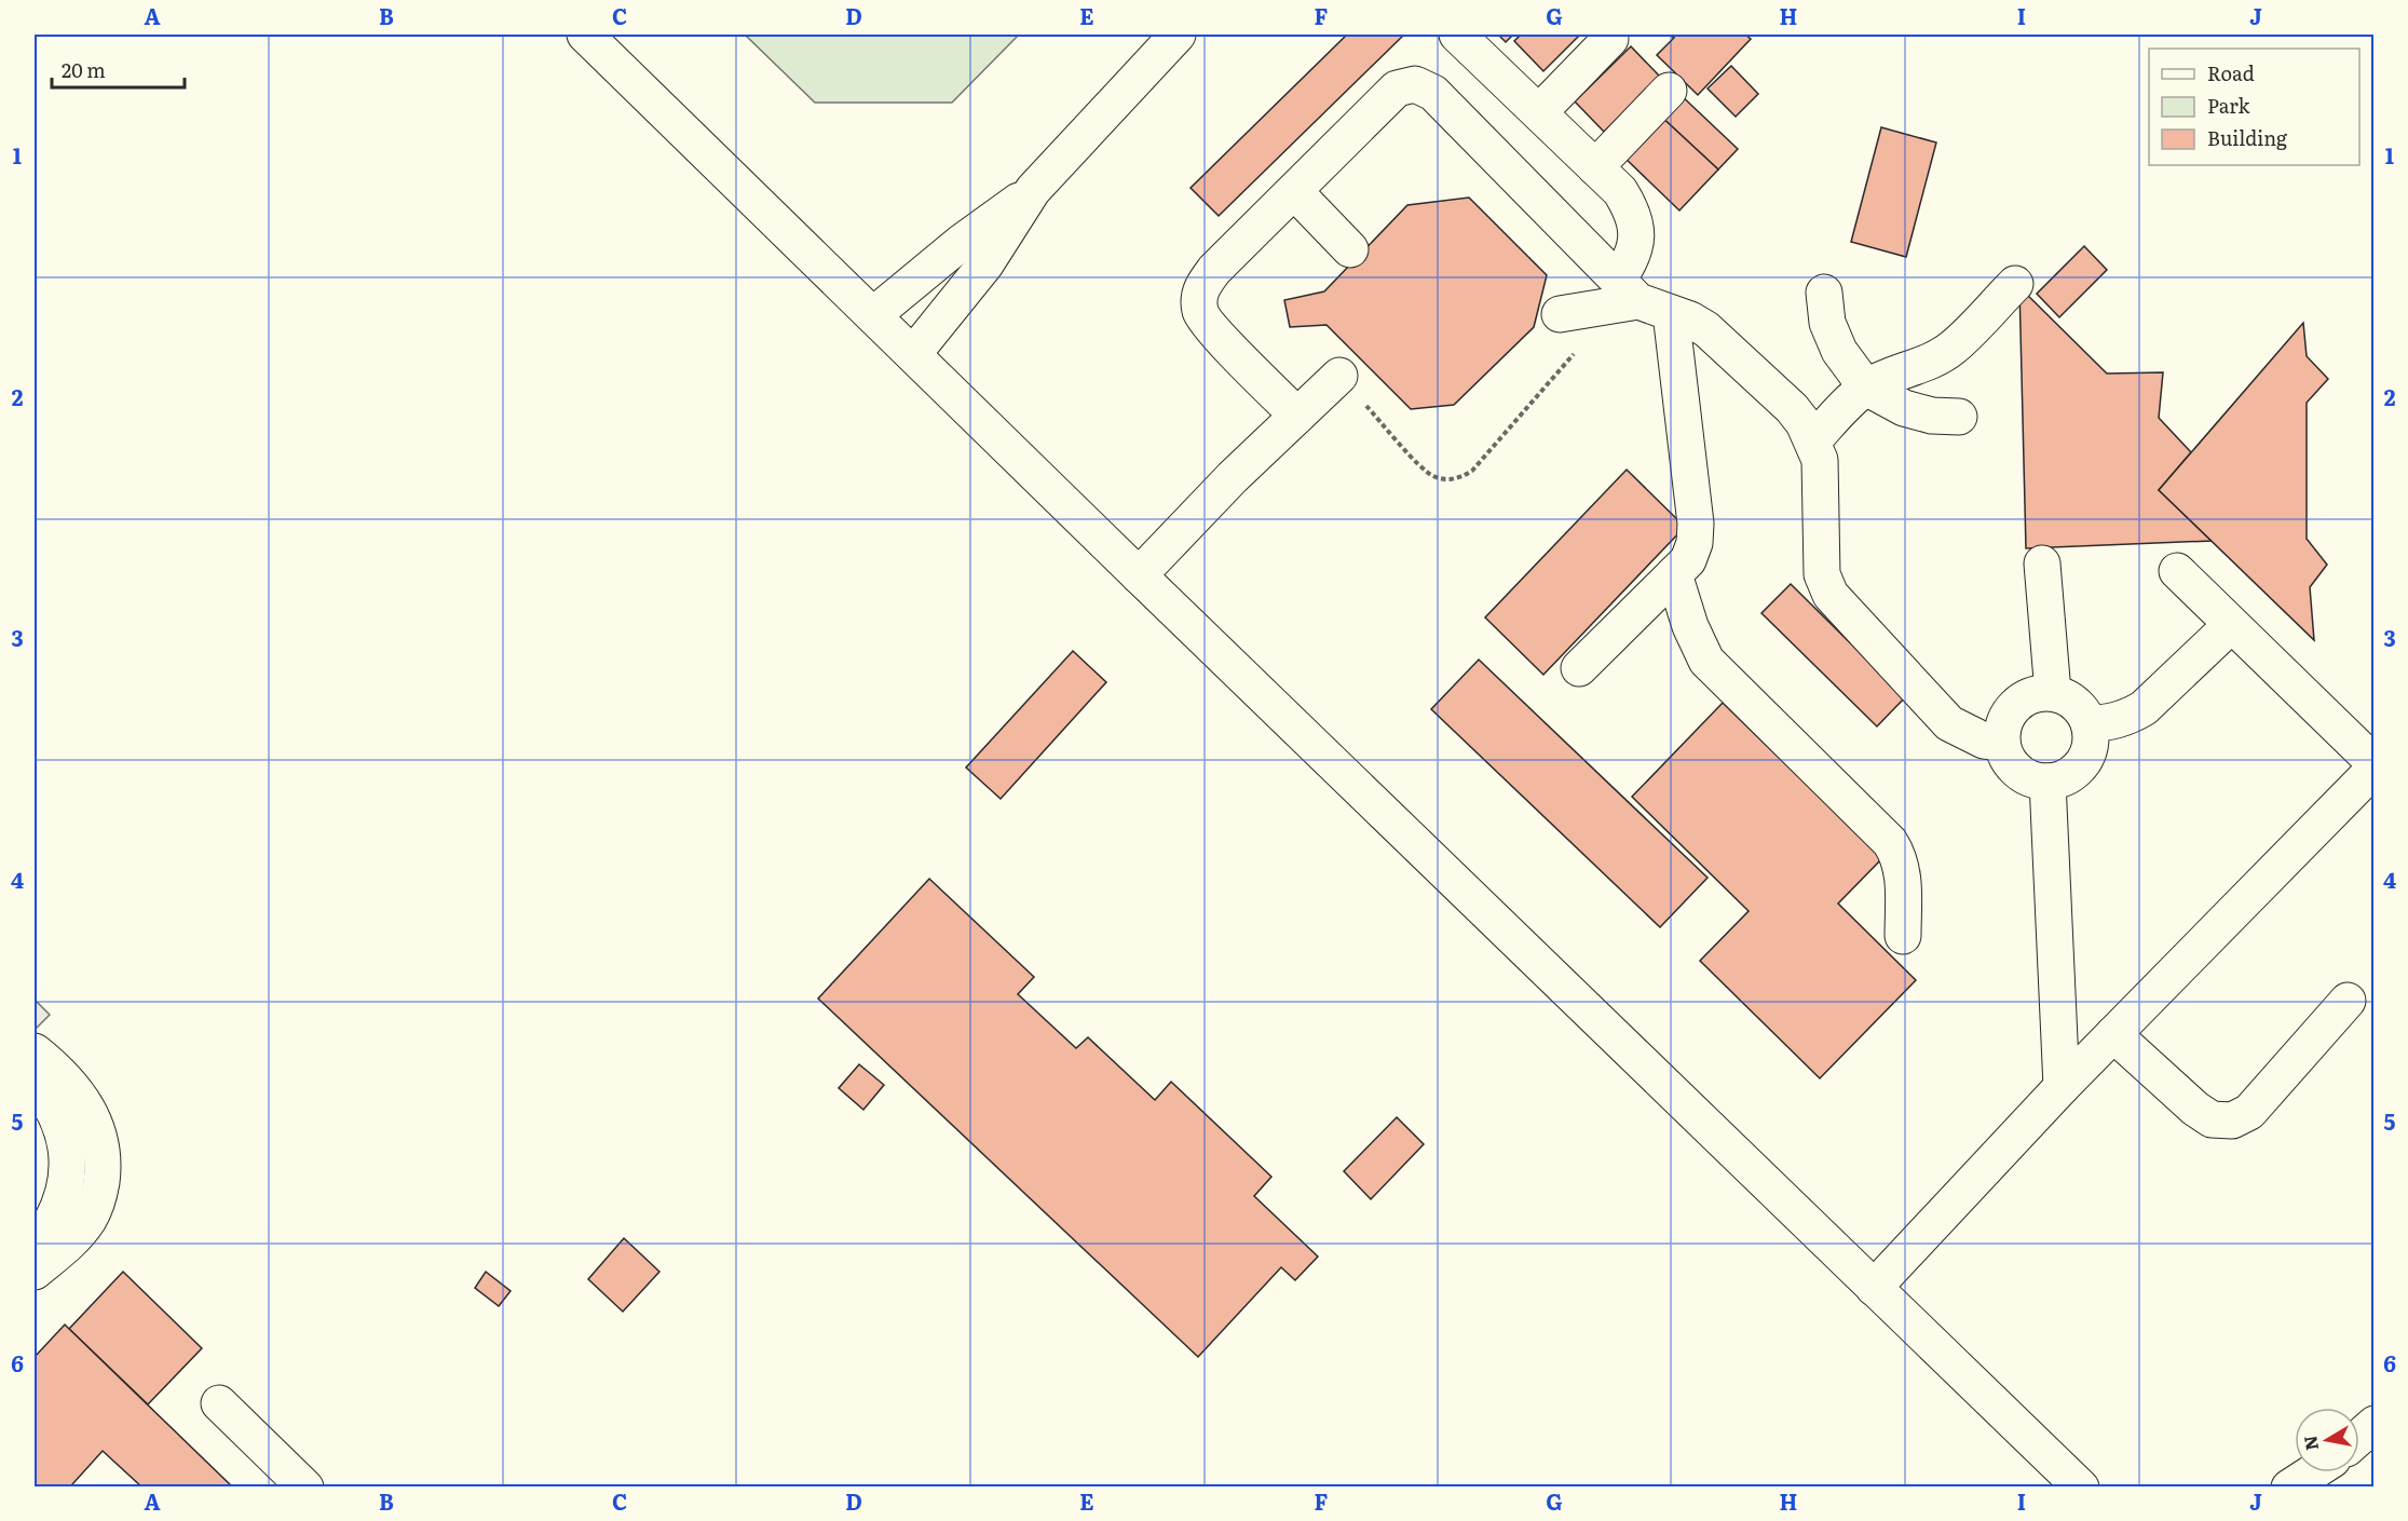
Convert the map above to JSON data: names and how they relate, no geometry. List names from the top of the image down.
{
  "legend": ["Road", "Park", "Building"],
  "scale_bar": "20 m",
  "north": "left",
  "grid": {
    "columns": [
      "A",
      "B",
      "C",
      "D",
      "E",
      "F",
      "G",
      "H",
      "I",
      "J"
    ],
    "rows": [
      "1",
      "2",
      "3",
      "4",
      "5",
      "6"
    ]
  }
}
